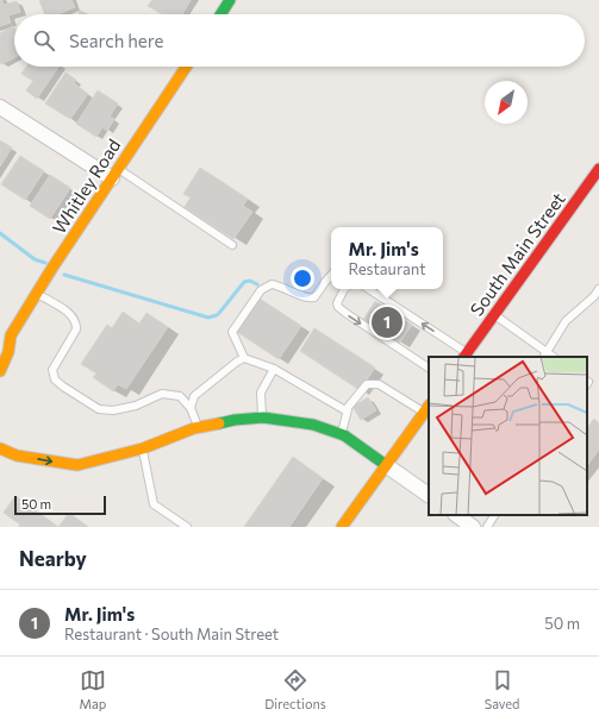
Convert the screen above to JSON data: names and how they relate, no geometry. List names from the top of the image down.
{
  "streets": {
    "main road": ["Whitley Road", "South Main Street"]
  },
  "scale_bar": "50 m",
  "north": "bottom left",
  "page": {
    "search": "Search here",
    "popup": ["Mr. Jim's", "Restaurant"],
    "pins": "1",
    "scale": "50 m",
    "heading": "Nearby",
    "list": [
      {
        "mark": "1",
        "name": "Mr. Jim's",
        "note": "Restaurant · South Main Street",
        "value": "50 m"
      }
    ],
    "nav": ["Map", "Directions", "Saved"]
  }
}
